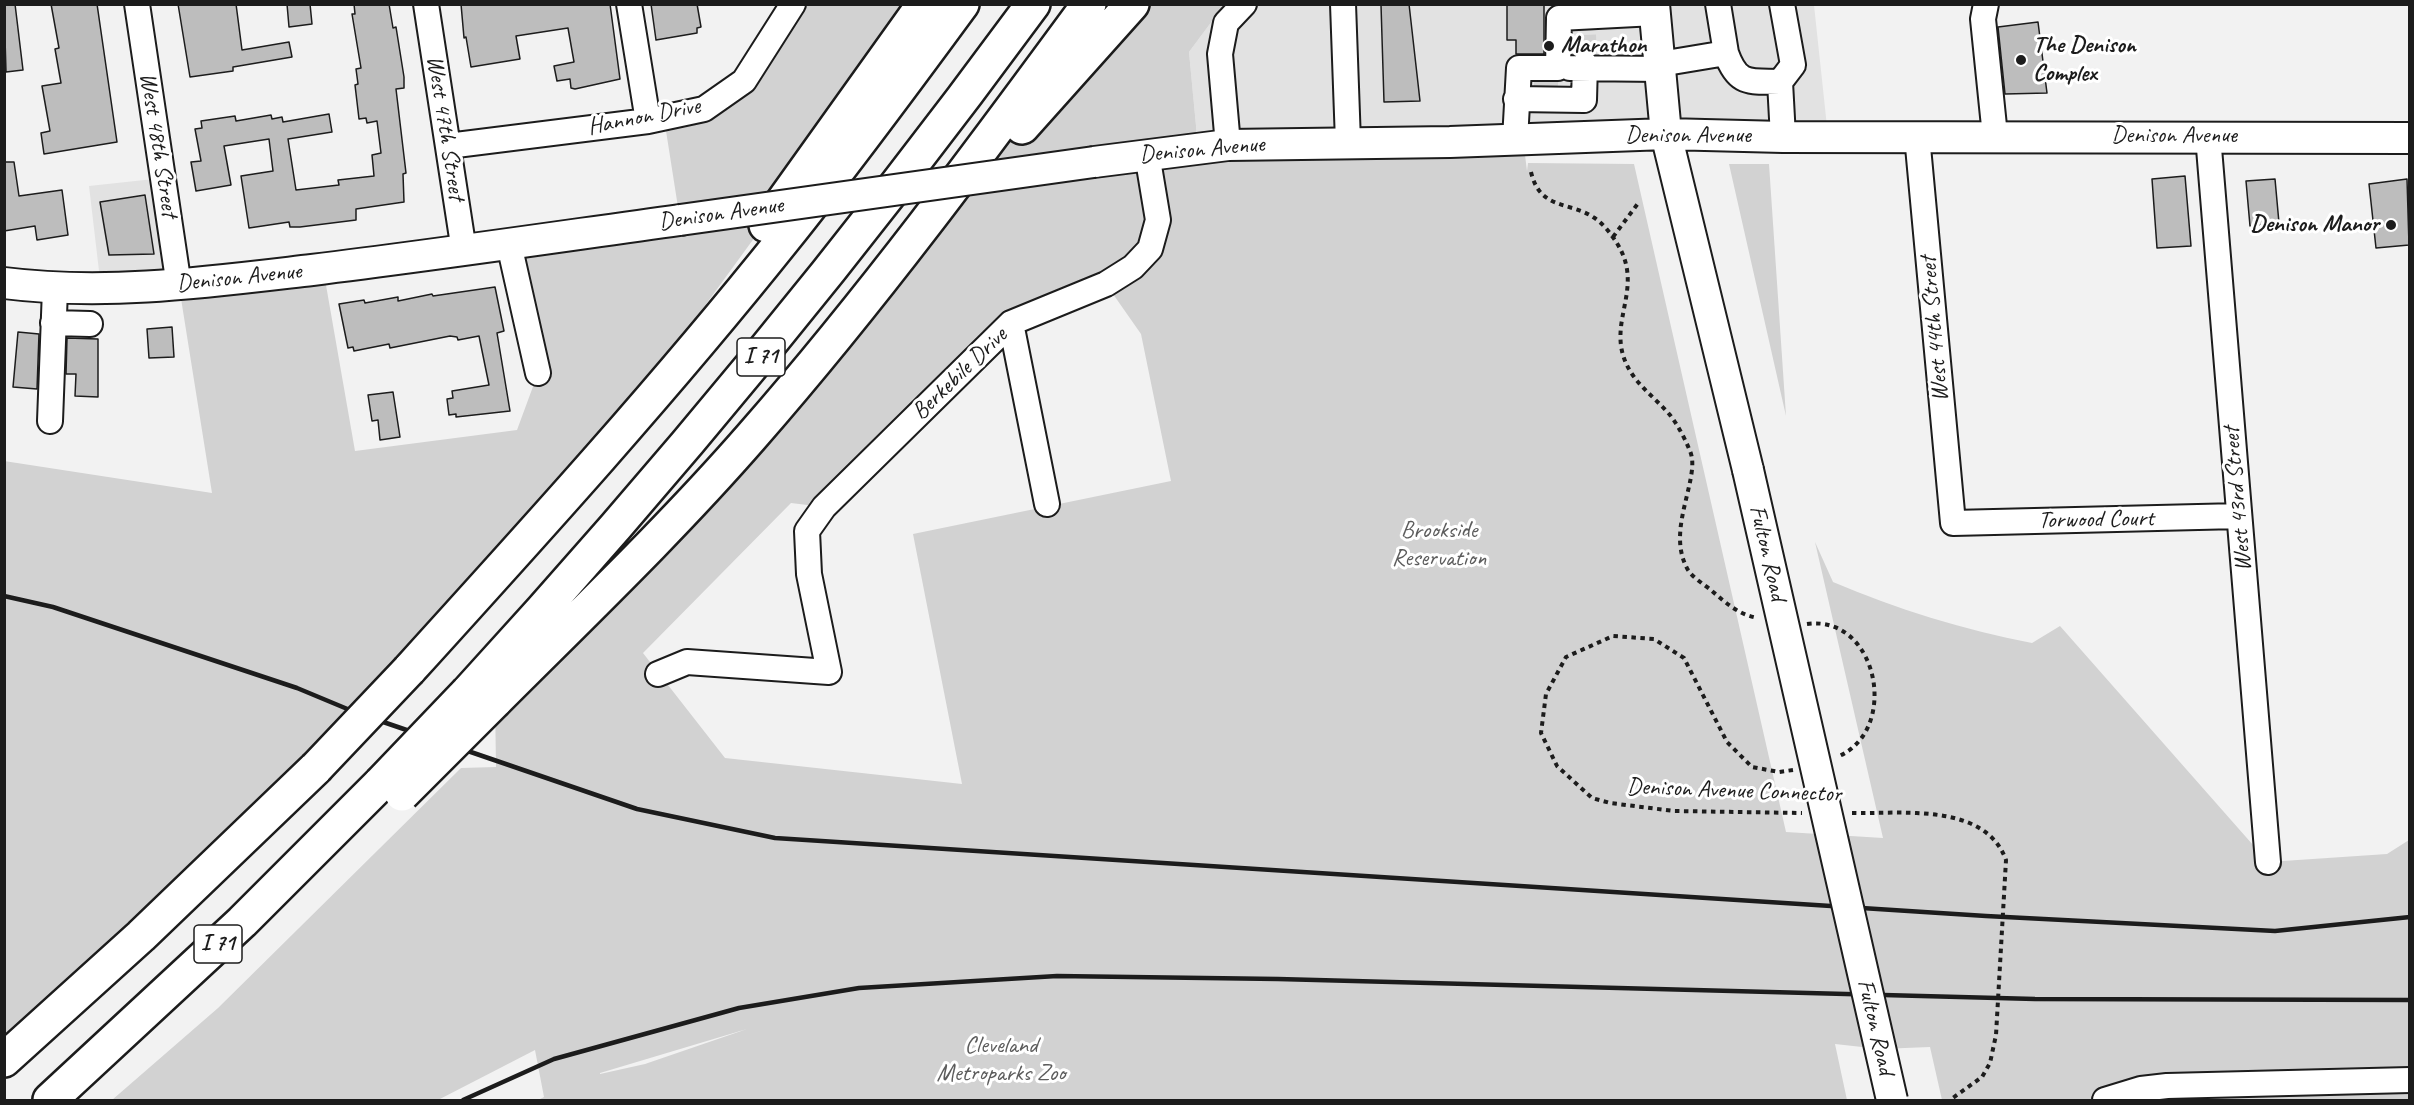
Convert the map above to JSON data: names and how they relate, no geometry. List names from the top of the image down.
{
  "streets": {
    "highway": ["I 71"],
    "main road": ["Denison Avenue", "Fulton Road"],
    "street": [
      "Hannon Drive",
      "West 47th Street",
      "West 48th Street",
      "West 44th Street",
      "Berkebile Drive",
      "West 43rd Street",
      "Torwood Court"
    ],
    "path": ["Denison Avenue Connector"]
  },
  "crossings": [
    ["Hannon Drive", "West 47th Street"],
    ["West 47th Street", "Denison Avenue"],
    ["Denison Avenue", "West 48th Street"],
    ["Denison Avenue", "West 44th Street"],
    ["Denison Avenue", "Berkebile Drive"],
    ["Denison Avenue", "West 43rd Street"],
    ["Denison Avenue", "Fulton Road"],
    ["West 44th Street", "Torwood Court"],
    ["West 43rd Street", "Torwood Court"]
  ],
  "parks": ["Brookside Reservation", "Cleveland Metroparks Zoo"],
  "places": ["Marathon", "The Denison Complex", "Denison Manor"]
}
